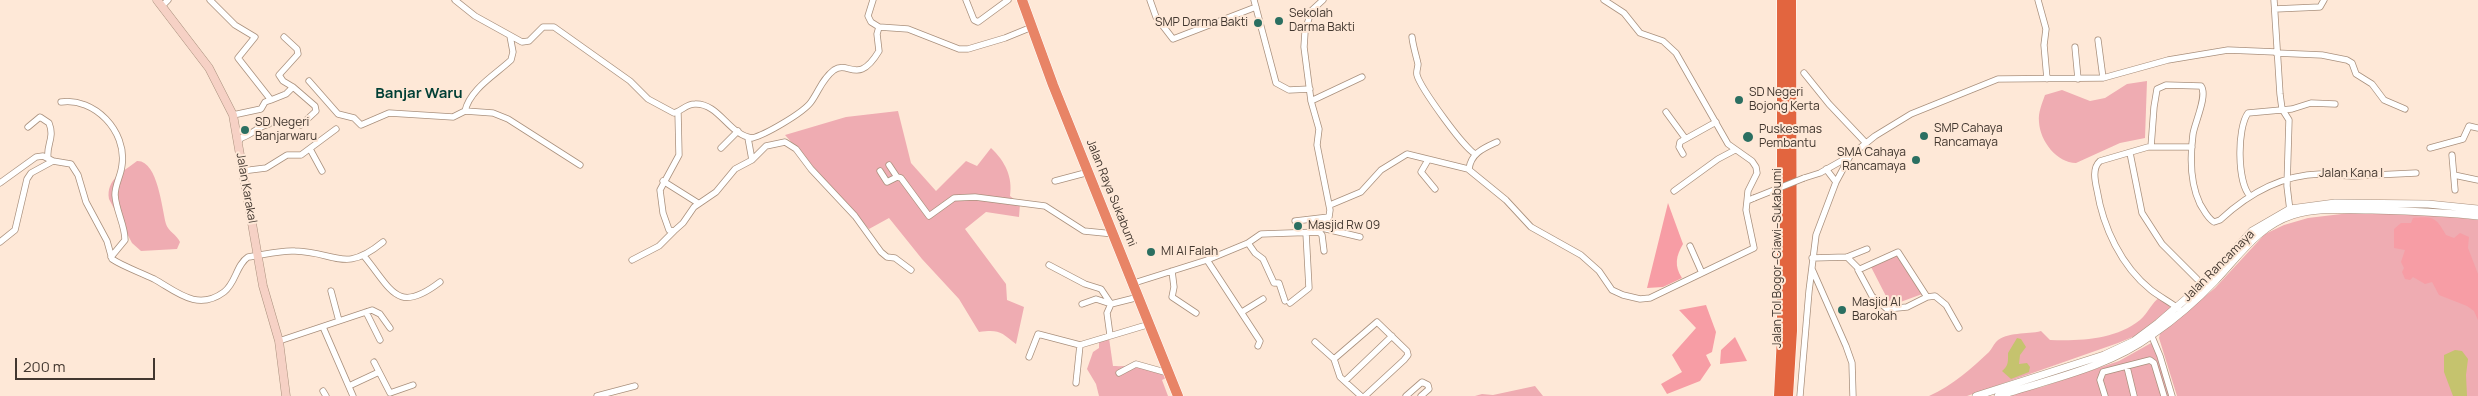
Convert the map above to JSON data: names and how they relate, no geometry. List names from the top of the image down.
{
  "streets": {
    "highway": ["Jalan Raya Sukabumi", "Jalan Tol Bogor–Ciawi–Sukabumi"],
    "main road": ["Jalan Karakal"],
    "street": ["Jalan Kana I", "Jalan Rancamaya"]
  },
  "districts": ["Banjar Waru"],
  "places": [
    "Sekolah Darma Bakti",
    "SMP Darma Bakti",
    "SD Negeri Bojong Kerta",
    "SD Negeri Banjarwaru",
    "SMP Cahaya Rancamaya",
    "Puskesmas Pembantu",
    "SMA Cahaya Rancamaya",
    "Masjid Rw 09",
    "MI Al Falah",
    "Masjid Al Barokah"
  ],
  "scale_bar": "200 m"
}
